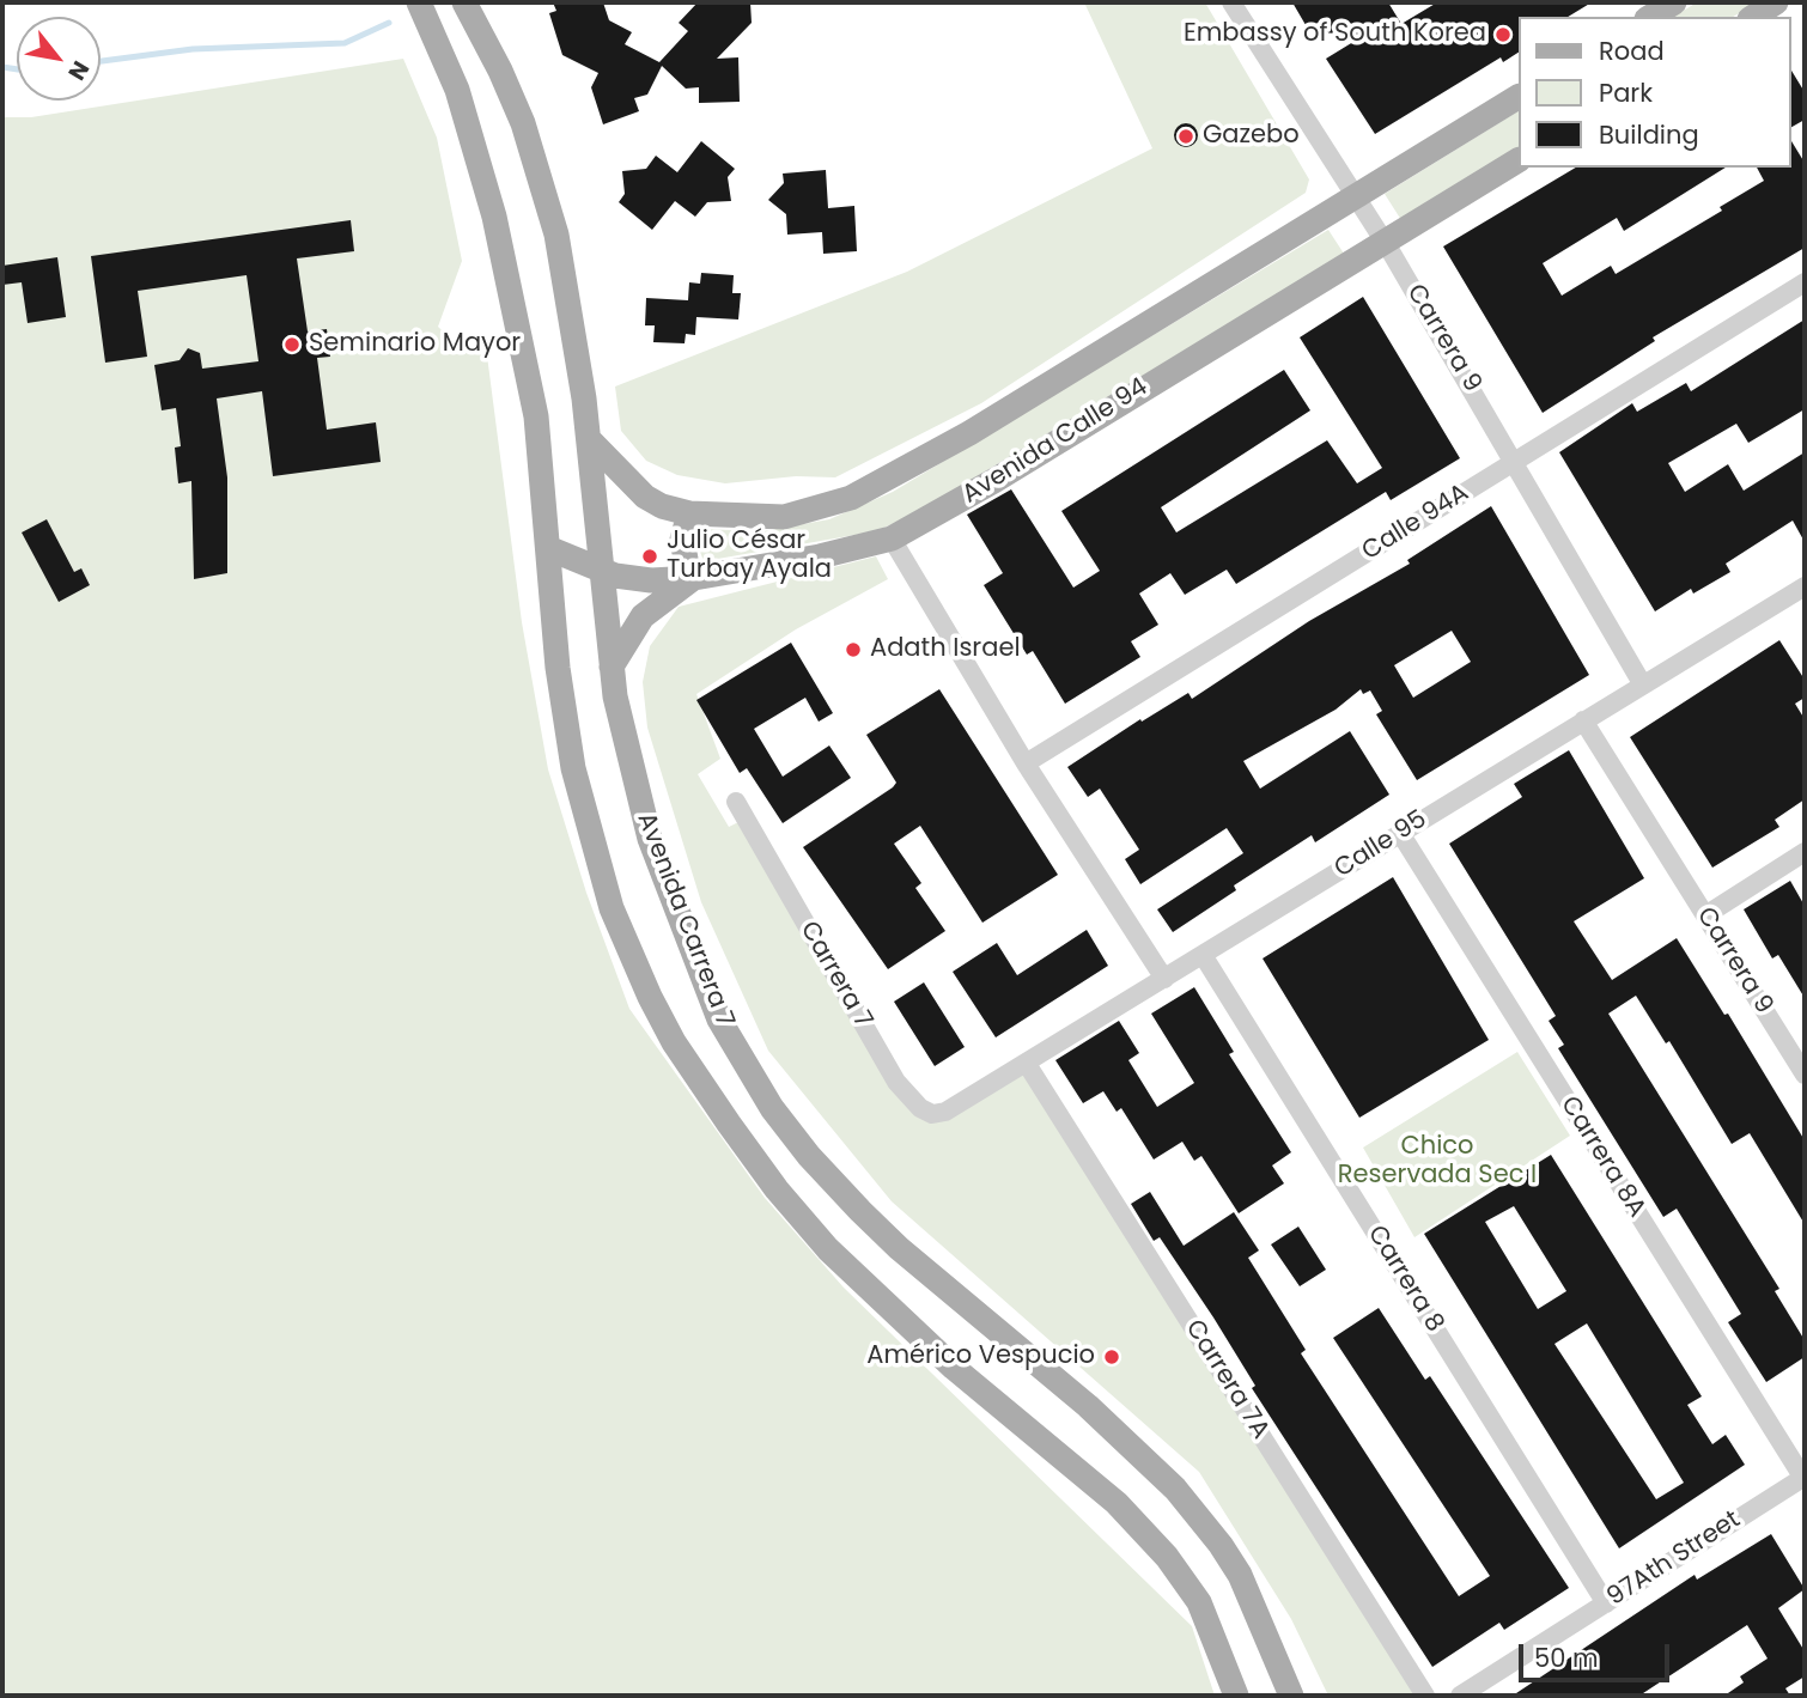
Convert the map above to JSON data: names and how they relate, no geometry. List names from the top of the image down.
{
  "streets": {
    "main road": ["Avenida Calle 94", "Avenida Carrera 7"],
    "street": [
      "Carrera 9",
      "Calle 94A",
      "Calle 95",
      "Carrera 7",
      "Carrera 8A",
      "Carrera 8",
      "Carrera 7A",
      "97Ath Street"
    ]
  },
  "crossings": [
    ["Carrera 9", "Avenida Calle 94"],
    ["Carrera 9", "Calle 94A"],
    ["Carrera 9", "Calle 95"],
    ["Avenida Calle 94", "Avenida Carrera 7"],
    ["Calle 95", "Carrera 7"],
    ["Calle 95", "Carrera 8A"],
    ["Calle 95", "Carrera 8"],
    ["Calle 95", "Carrera 7A"],
    ["Carrera 8A", "97Ath Street"],
    ["Carrera 8", "97Ath Street"]
  ],
  "parks": ["Chico Reservada Sec I"],
  "places": [
    "Embassy of South Korea",
    "Gazebo",
    "Seminario Mayor",
    "Julio César Turbay Ayala",
    "Adath Israel",
    "Américo Vespucio"
  ],
  "legend": ["Road", "Park", "Building"],
  "scale_bar": "50 m",
  "north": "bottom right"
}
